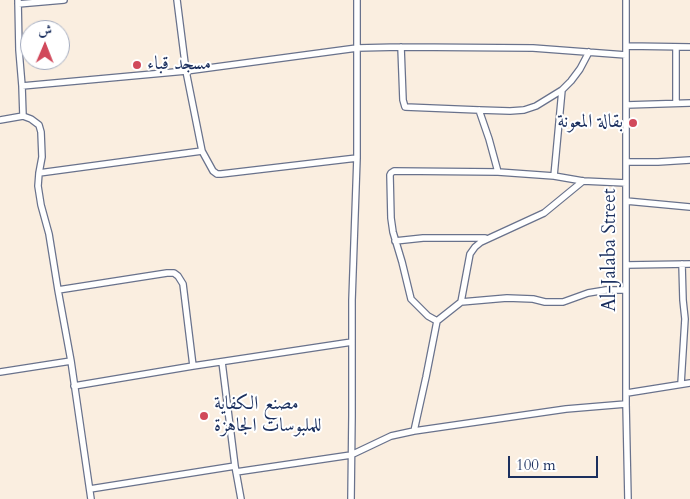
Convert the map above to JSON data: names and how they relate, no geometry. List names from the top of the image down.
{
  "streets": {
    "street": ["Al-Jalaba Street"]
  },
  "places": ["مسجد قباء", "بقالة المعونة", "مصنع الكفاية للملبوسات الجاهزة"],
  "scale_bar": "100 m",
  "north": "top"
}
